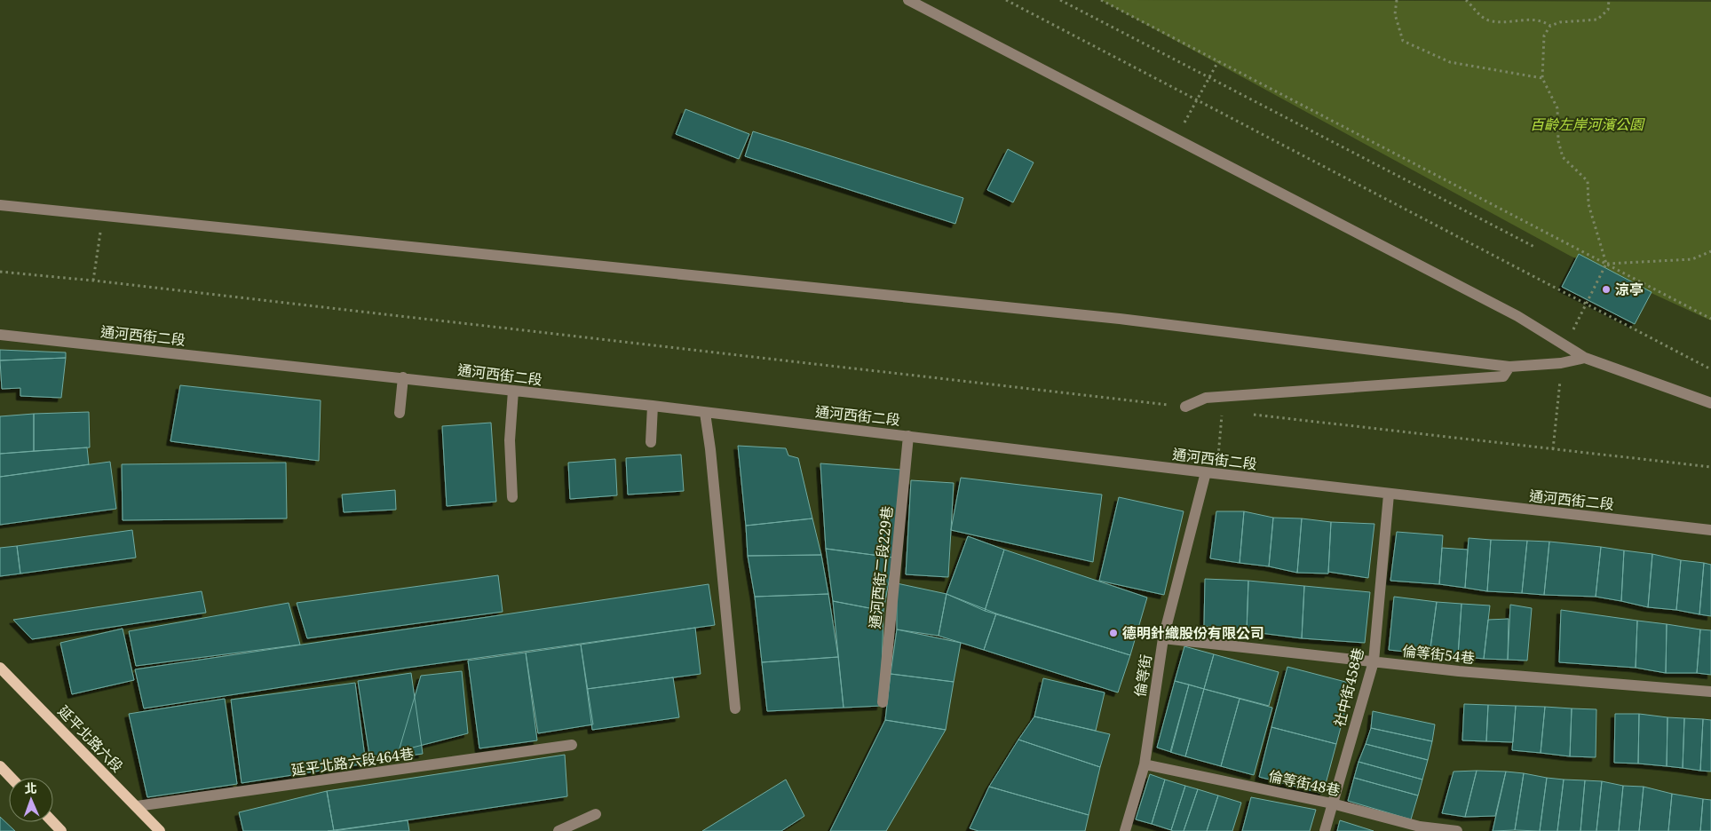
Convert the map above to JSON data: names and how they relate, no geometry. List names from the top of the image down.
{
  "streets": {
    "main road": ["延平北路六段"],
    "street": [
      "通河西街二段",
      "通河西街二段229巷",
      "倫等街54巷",
      "倫等街",
      "社中街458巷",
      "延平北路六段464巷",
      "倫等街48巷"
    ]
  },
  "crossings": [
    ["通河西街二段", "通河西街二段229巷"],
    ["通河西街二段", "倫等街"],
    ["通河西街二段", "社中街458巷"],
    ["倫等街54巷", "倫等街"],
    ["倫等街54巷", "社中街458巷"],
    ["倫等街", "倫等街48巷"],
    ["社中街458巷", "倫等街48巷"],
    ["延平北路六段", "延平北路六段464巷"]
  ],
  "parks": ["百齡左岸河濱公園"],
  "places": ["涼亭", "德明針織股份有限公司"],
  "north": "top"
}
